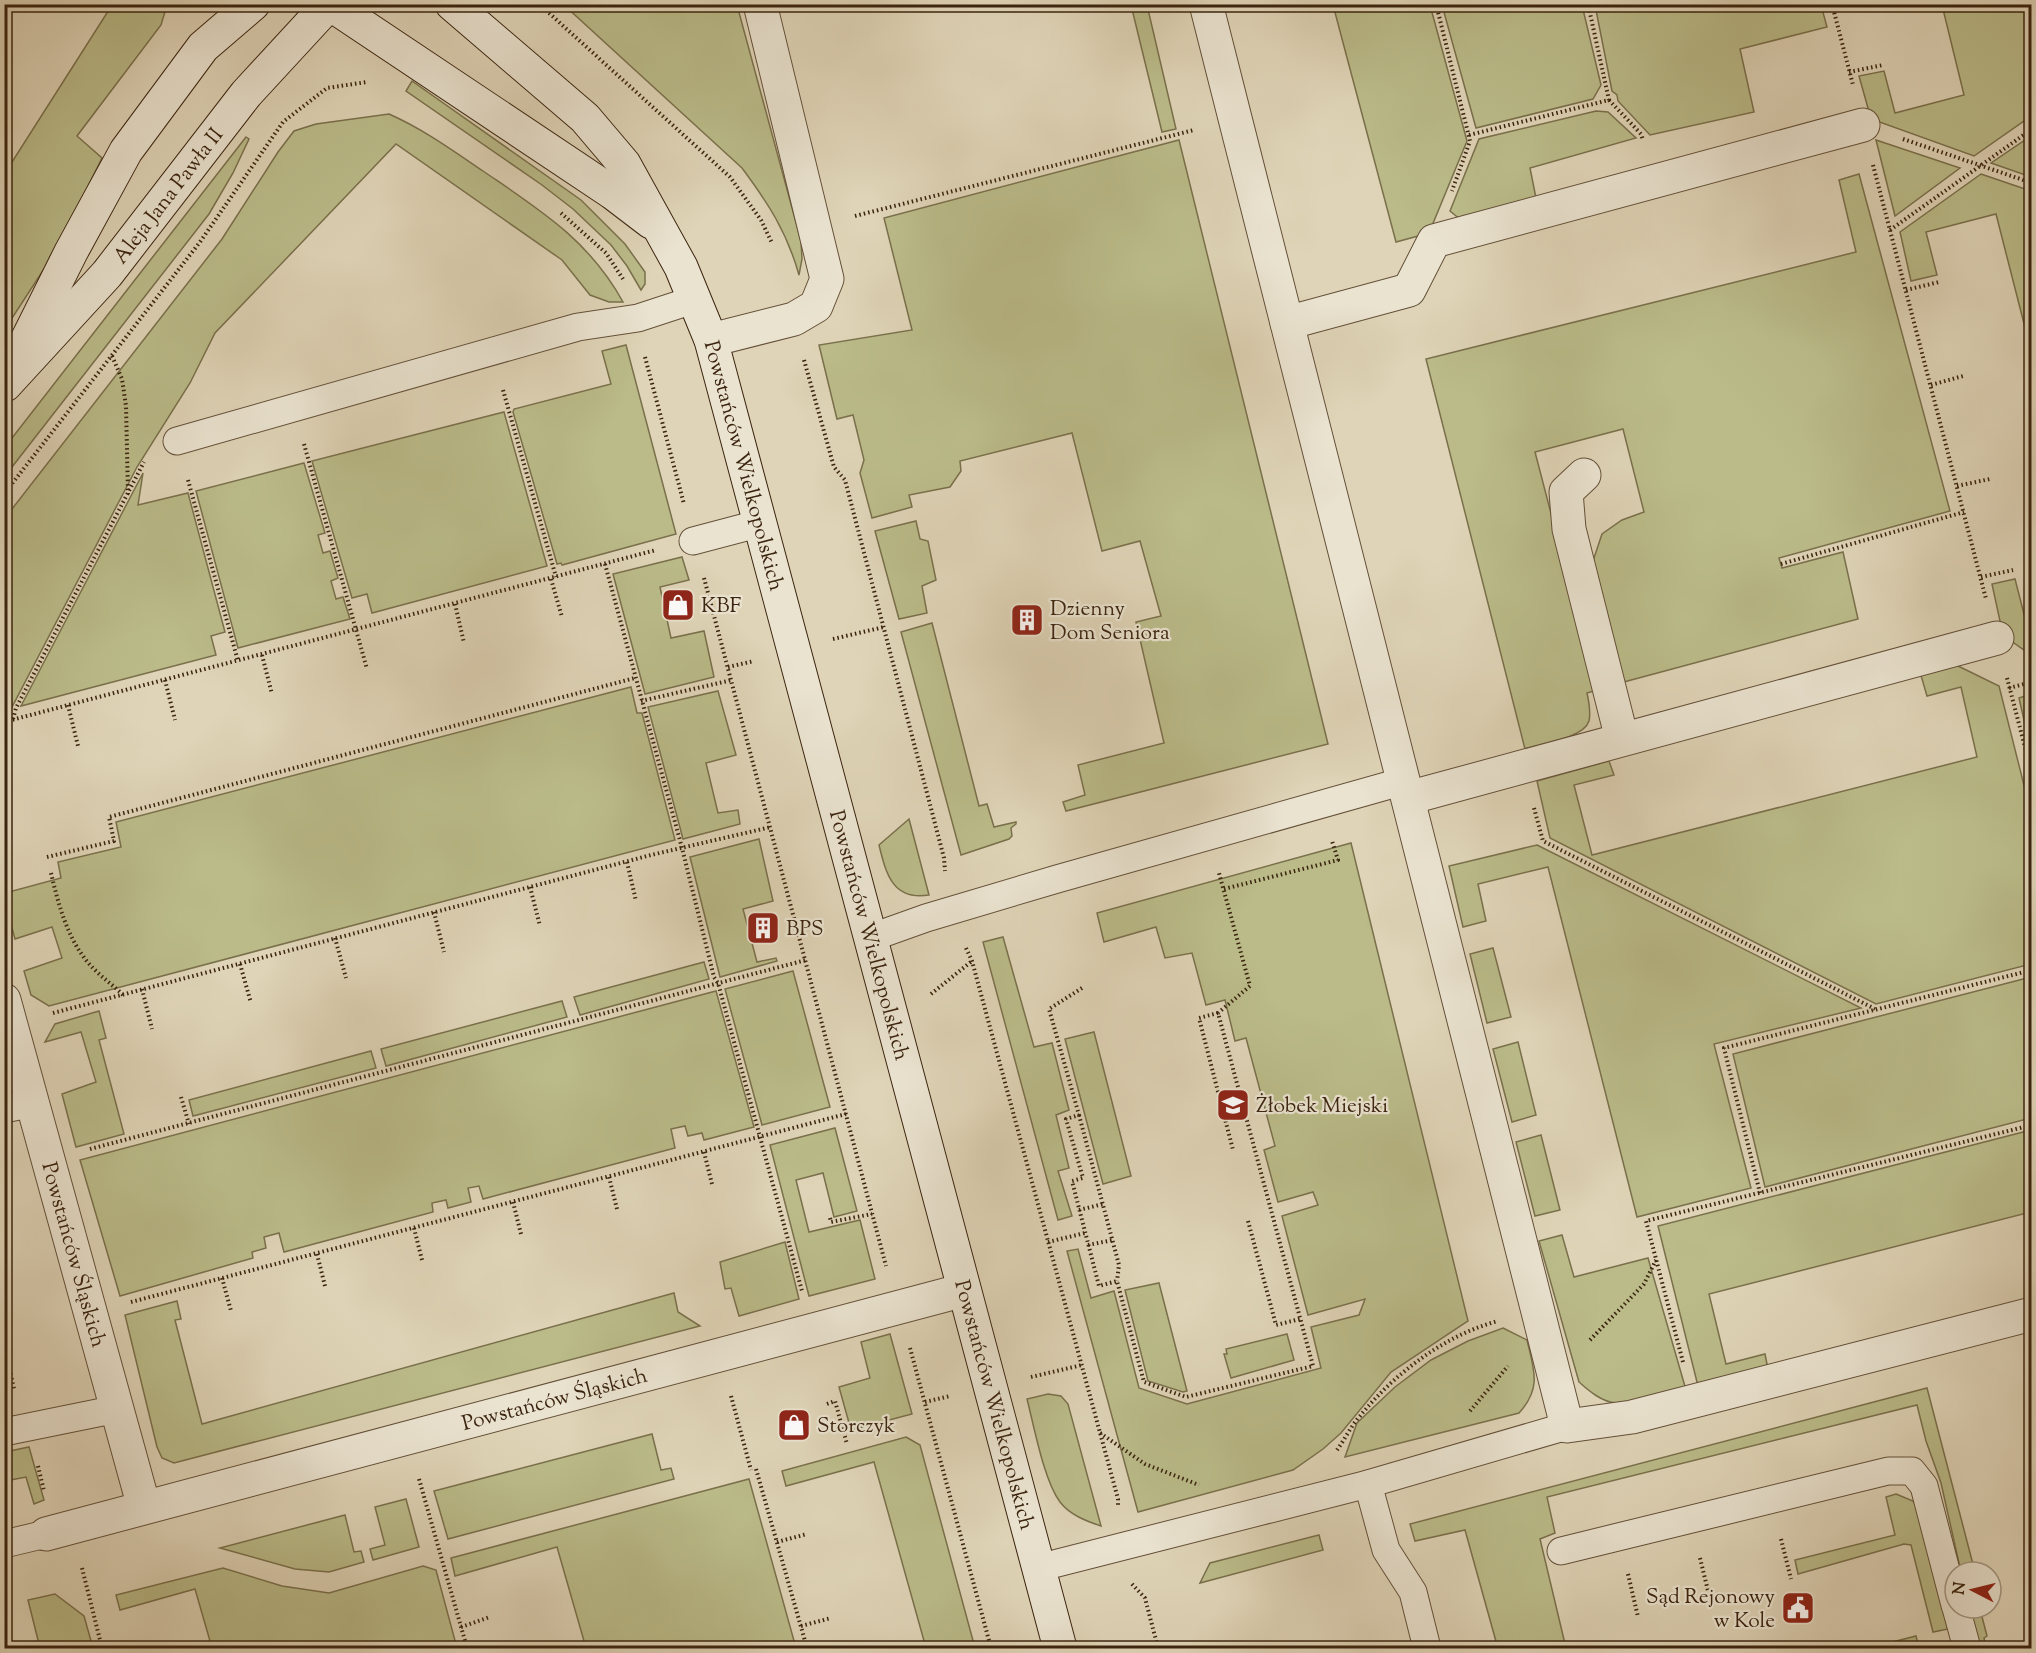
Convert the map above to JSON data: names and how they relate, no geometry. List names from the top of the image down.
{
  "streets": {
    "street": ["Aleja Jana Pawła II", "Powstańców Wielkopolskich", "Powstańców Śląskich"]
  },
  "crossings": [
    ["Aleja Jana Pawła II", "Powstańców Wielkopolskich"],
    ["Powstańców Wielkopolskich", "Powstańców Śląskich"]
  ],
  "places": {
    "shop": ["KBF", "Storczyk"],
    "building": ["Dzienny Dom Seniora", "BPS"],
    "school or university": ["Żłobek Miejski"],
    "public building": ["Sąd Rejonowy w Kole"]
  },
  "north": "left"
}
